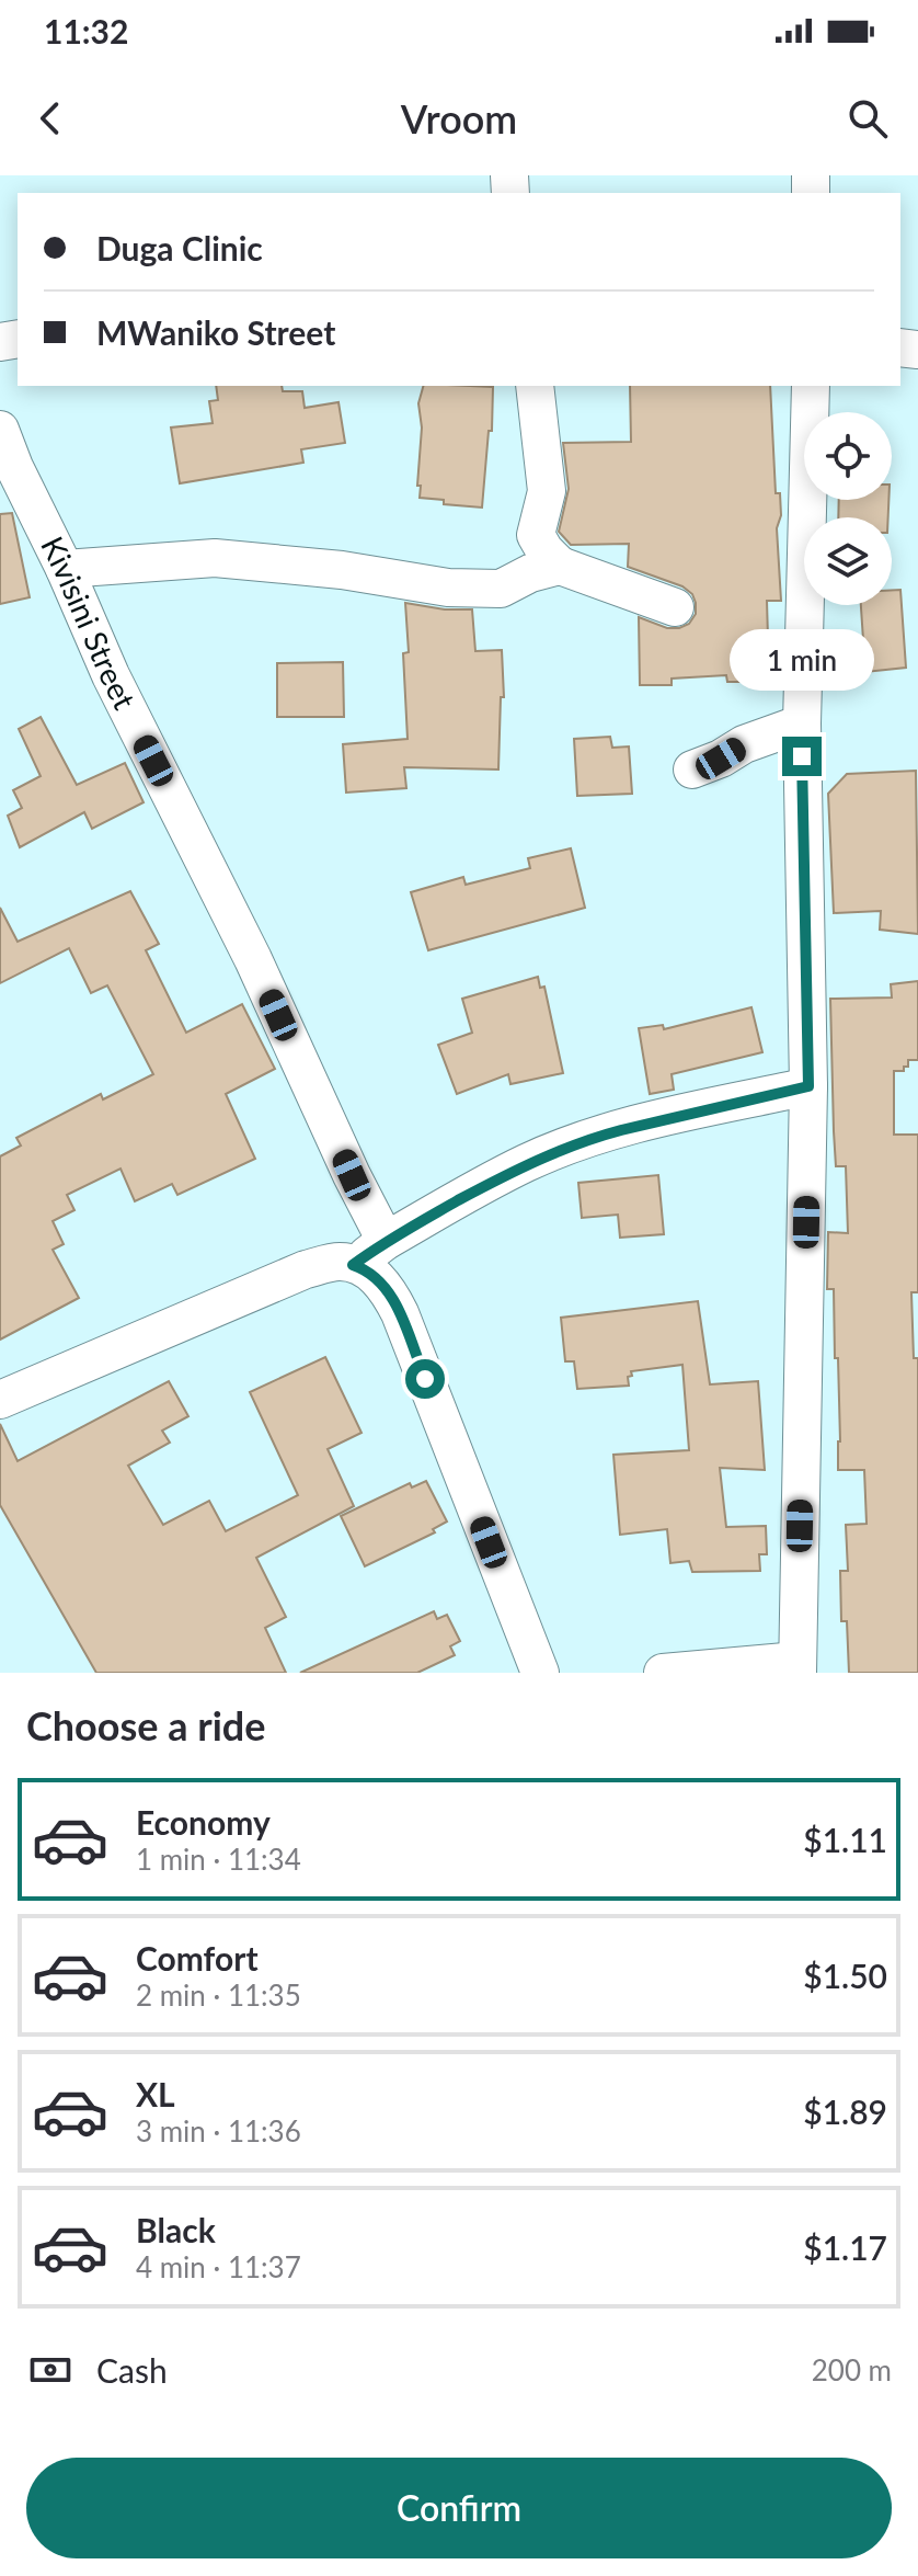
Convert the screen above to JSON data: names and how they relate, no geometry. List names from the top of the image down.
{
  "streets": {
    "street": ["Kivisini Street"]
  },
  "page": {
    "status": "11:32",
    "header": "Vroom",
    "banner": ["Duga Clinic", "MWaniko Street"],
    "bubble": "1 min",
    "heading": "Choose a ride",
    "list": [
      {
        "name": "Economy",
        "note": "1 min · 11:34",
        "value": "$1.11"
      },
      {
        "name": "Comfort",
        "note": "2 min · 11:35",
        "value": "$1.50"
      },
      {
        "name": "XL",
        "note": "3 min · 11:36",
        "value": "$1.89"
      },
      {
        "name": "Black",
        "note": "4 min · 11:37",
        "value": "$1.17"
      }
    ],
    "pay": ["Cash", "200 m"],
    "buttons": "Confirm"
  }
}
